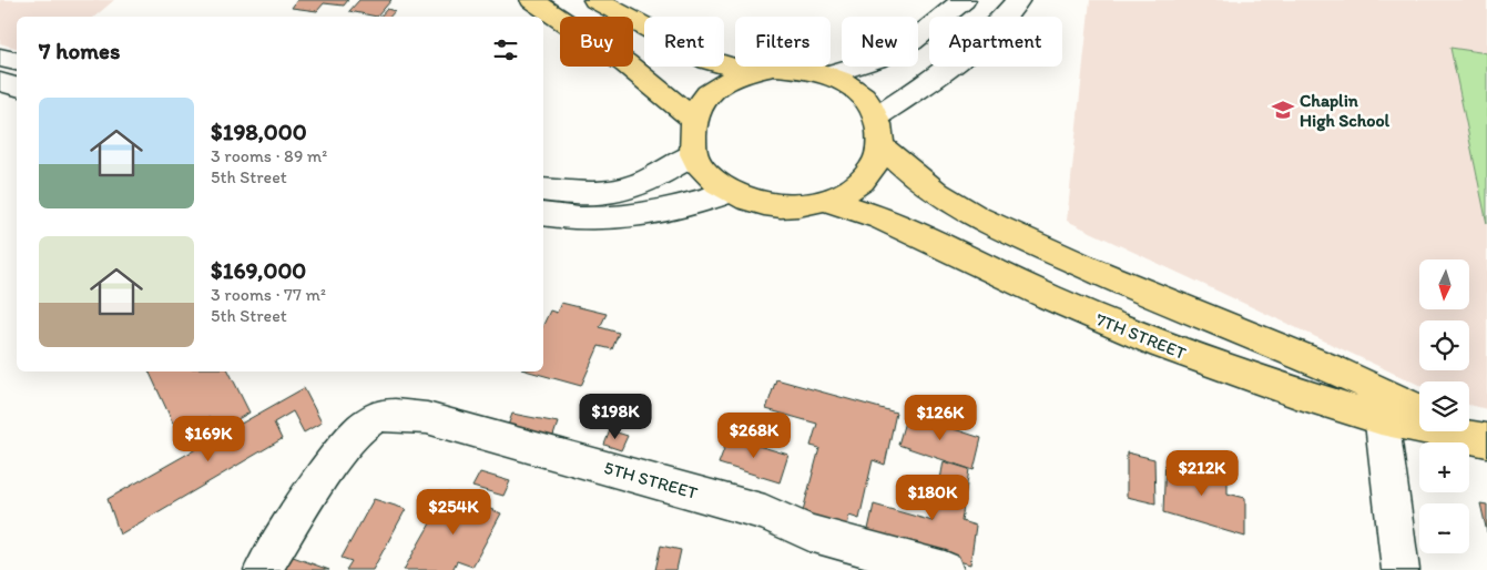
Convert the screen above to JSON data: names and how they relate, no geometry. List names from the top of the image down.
{
  "streets": {
    "highway": ["7TH STREET"],
    "street": ["5TH STREET"]
  },
  "places": {
    "school or university": ["Chaplin High School"]
  },
  "north": "bottom",
  "page": {
    "chip": [
      "Buy",
      "Rent",
      "Filters",
      "New",
      "Apartment"
    ],
    "heading": "7 homes",
    "list": [
      {
        "name": "$198,000",
        "note": "3 rooms · 89 m² · 5th Street"
      },
      {
        "name": "$169,000",
        "note": "3 rooms · 77 m² · 5th Street"
      }
    ],
    "map_buttons": ["+", "−"],
    "price": [
      "$198K",
      "$126K",
      "$268K",
      "$169K",
      "$212K",
      "$180K",
      "$254K"
    ]
  }
}
